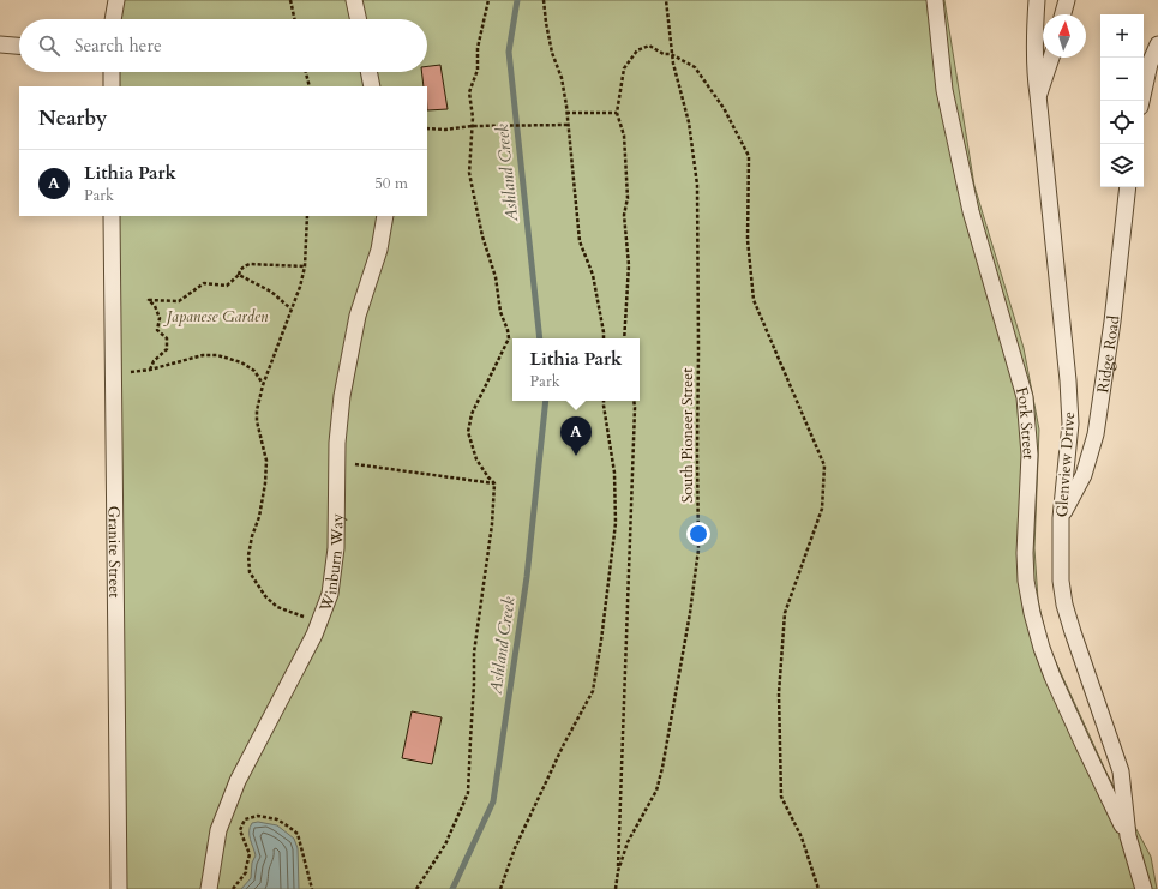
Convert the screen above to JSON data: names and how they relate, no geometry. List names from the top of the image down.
{
  "streets": {
    "street": [
      "Ridge Road",
      "Fork Street",
      "Glenview Drive",
      "Granite Street",
      "Winburn Way"
    ],
    "path": ["South Pioneer Street"]
  },
  "crossings": [
    ["Ridge Road", "Glenview Drive"],
    ["Fork Street", "Glenview Drive"]
  ],
  "water": ["Ashland Creek"],
  "parks": ["Japanese Garden"],
  "north": "top",
  "page": {
    "map_buttons": ["+", "−"],
    "search": "Search here",
    "heading": "Nearby",
    "list": [
      {
        "mark": "A",
        "name": "Lithia Park",
        "note": "Park",
        "value": "50 m"
      }
    ],
    "popup": ["Lithia Park", "Park"],
    "pins": "A"
  }
}
